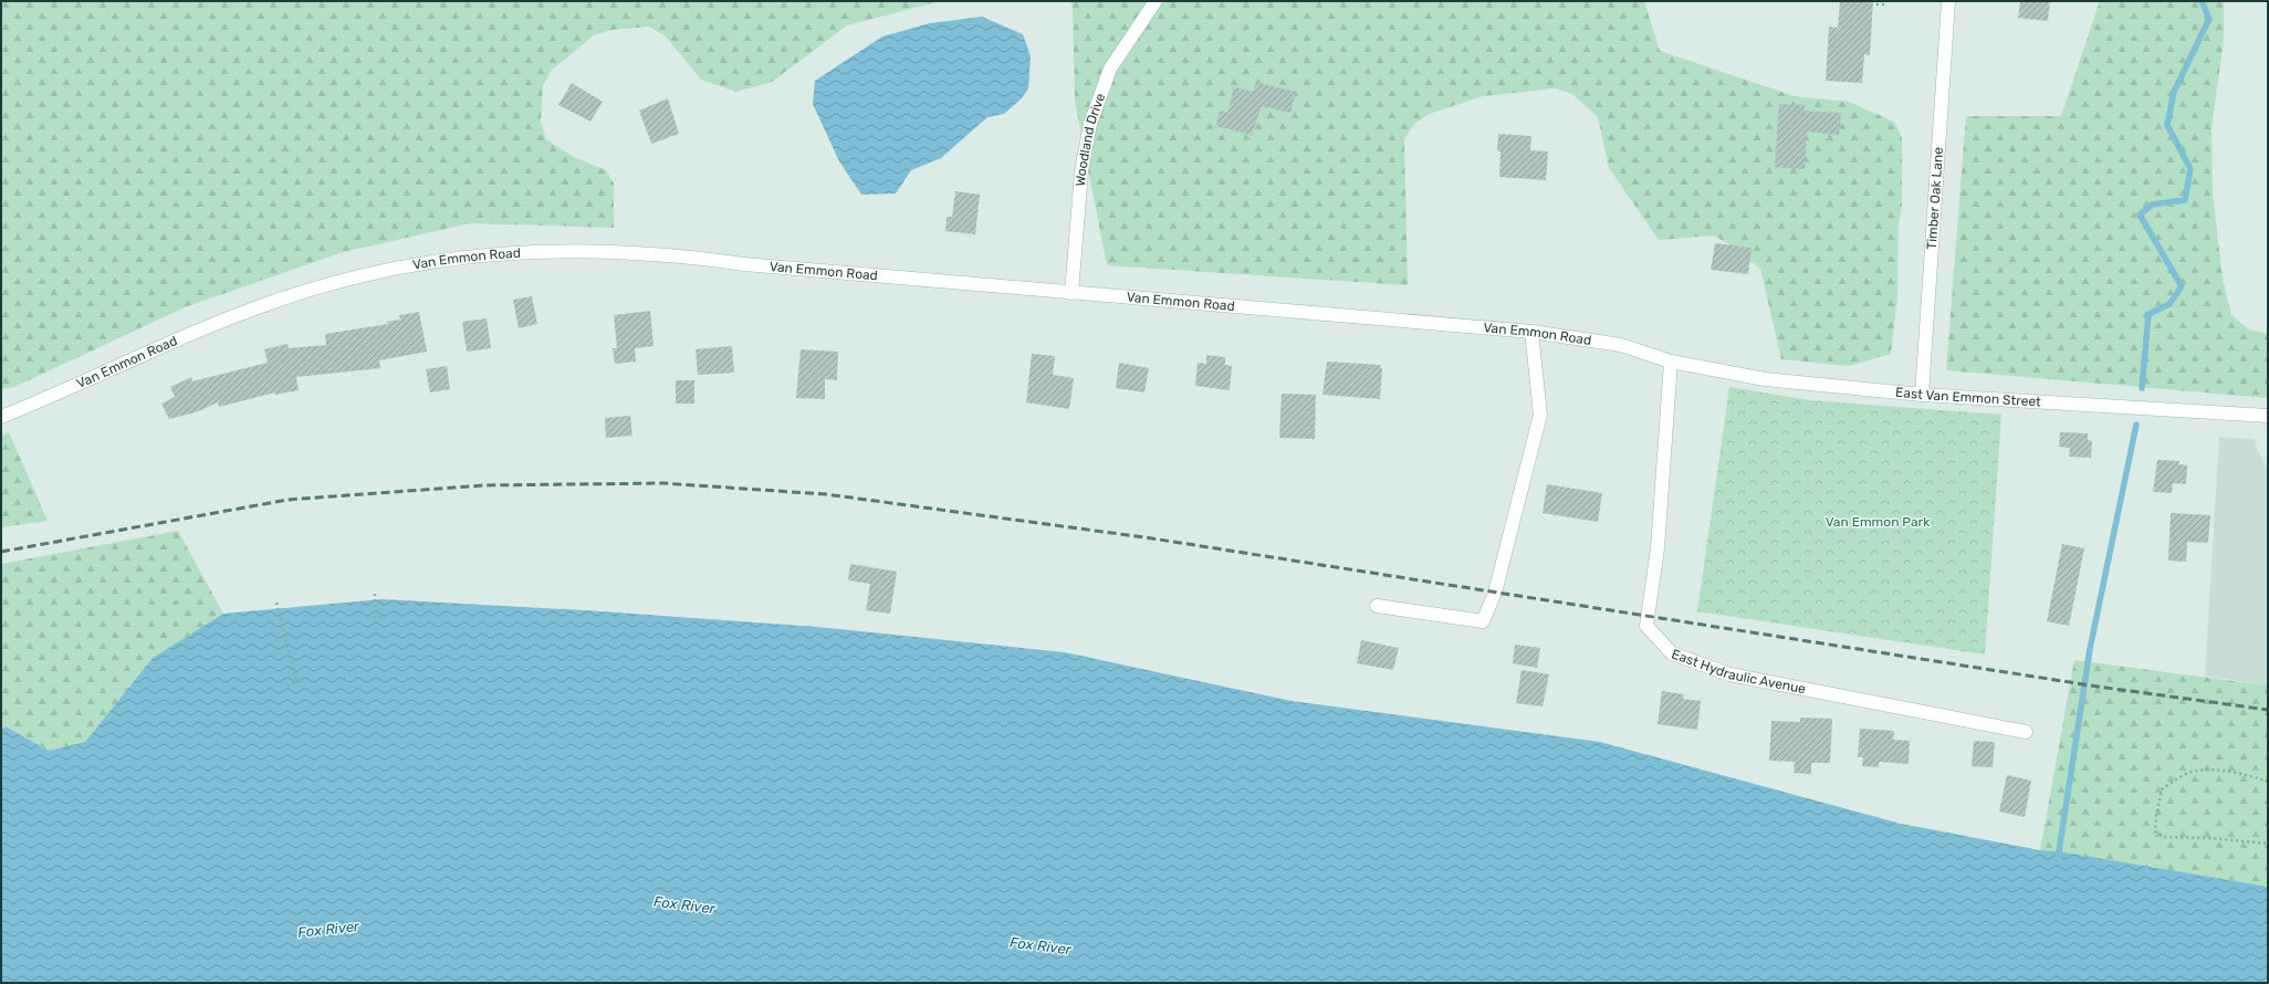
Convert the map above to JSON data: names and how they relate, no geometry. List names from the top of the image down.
{
  "streets": {
    "street": [
      "Woodland Drive",
      "Timber Oak Lane",
      "Van Emmon Road",
      "East Van Emmon Street",
      "East Hydraulic Avenue"
    ]
  },
  "crossings": [
    ["Woodland Drive", "Van Emmon Road"],
    ["Timber Oak Lane", "East Van Emmon Street"],
    ["Van Emmon Road", "East Van Emmon Street"],
    ["Van Emmon Road", "East Hydraulic Avenue"],
    ["East Van Emmon Street", "East Hydraulic Avenue"]
  ],
  "water": ["Fox River"],
  "parks": ["Van Emmon Park"]
}
